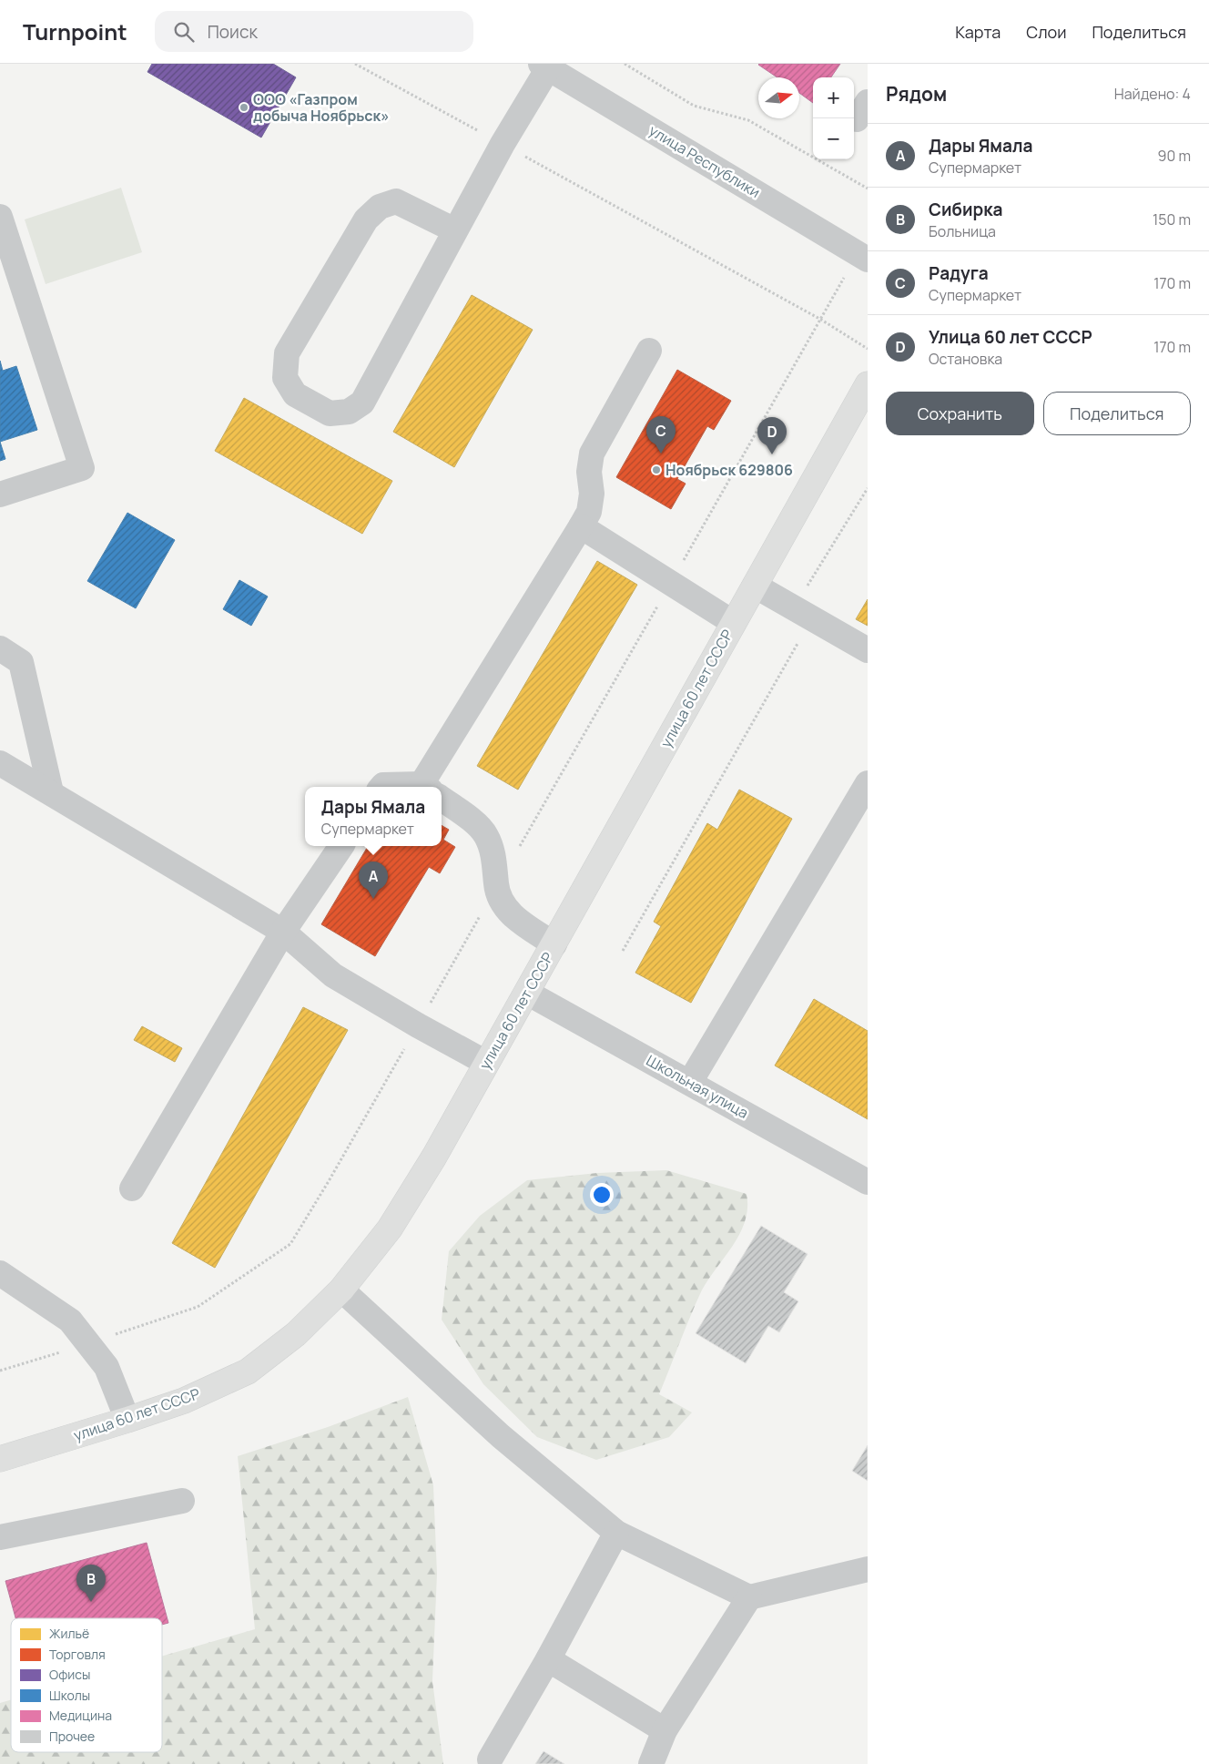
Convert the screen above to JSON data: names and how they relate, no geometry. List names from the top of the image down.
{
  "streets": {
    "main road": ["улица 60 лет СССР"],
    "street": ["улица Республики", "Школьная улица"]
  },
  "crossings": [
    ["улица 60 лет СССР", "Школьная улица"]
  ],
  "places": ["ООО «Газпром добыча Ноябрьск»", "Ноябрьск 629806"],
  "legend": [
    "Жильё",
    "Торговля",
    "Офисы",
    "Школы",
    "Медицина",
    "Прочее"
  ],
  "north": "right",
  "page": {
    "header": "Turnpoint",
    "search": "Поиск",
    "nav": ["Карта", "Слои", "Поделиться"],
    "heading": ["Рядом", "Найдено: 4"],
    "map_buttons": ["+", "−"],
    "list": [
      {
        "mark": "A",
        "name": "Дары Ямала",
        "note": "Супермаркет",
        "value": "90 m"
      },
      {
        "mark": "B",
        "name": "Сибирка",
        "note": "Больница",
        "value": "150 m"
      },
      {
        "mark": "C",
        "name": "Радуга",
        "note": "Супермаркет",
        "value": "170 m"
      },
      {
        "mark": "D",
        "name": "Улица 60 лет СССР",
        "note": "Остановка",
        "value": "170 m"
      }
    ],
    "buttons": ["Сохранить", "Поделиться"],
    "pins": [
      "C",
      "D",
      "A",
      "B"
    ],
    "popup": ["Дары Ямала", "Супермаркет"]
  }
}
